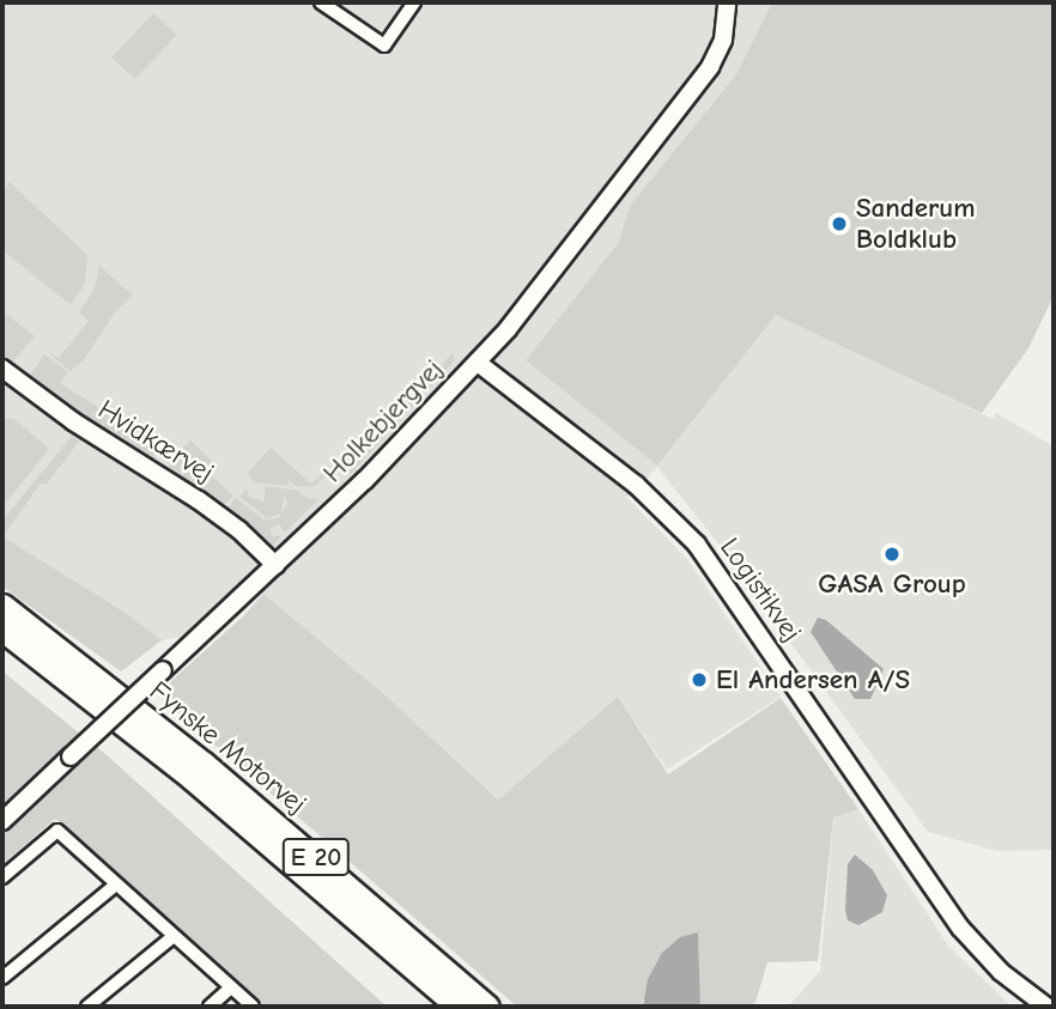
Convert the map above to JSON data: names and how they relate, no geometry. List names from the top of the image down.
{
  "streets": {
    "highway": ["Fynske Motorvej", "E 20"],
    "street": ["Holkebjergvej", "Hvidkærvej", "Logistikvej"]
  },
  "crossings": [
    ["Holkebjergvej", "Hvidkærvej"],
    ["Holkebjergvej", "Logistikvej"]
  ],
  "places": ["Sanderum Boldklub", "GASA Group", "El Andersen A/S"]
}
